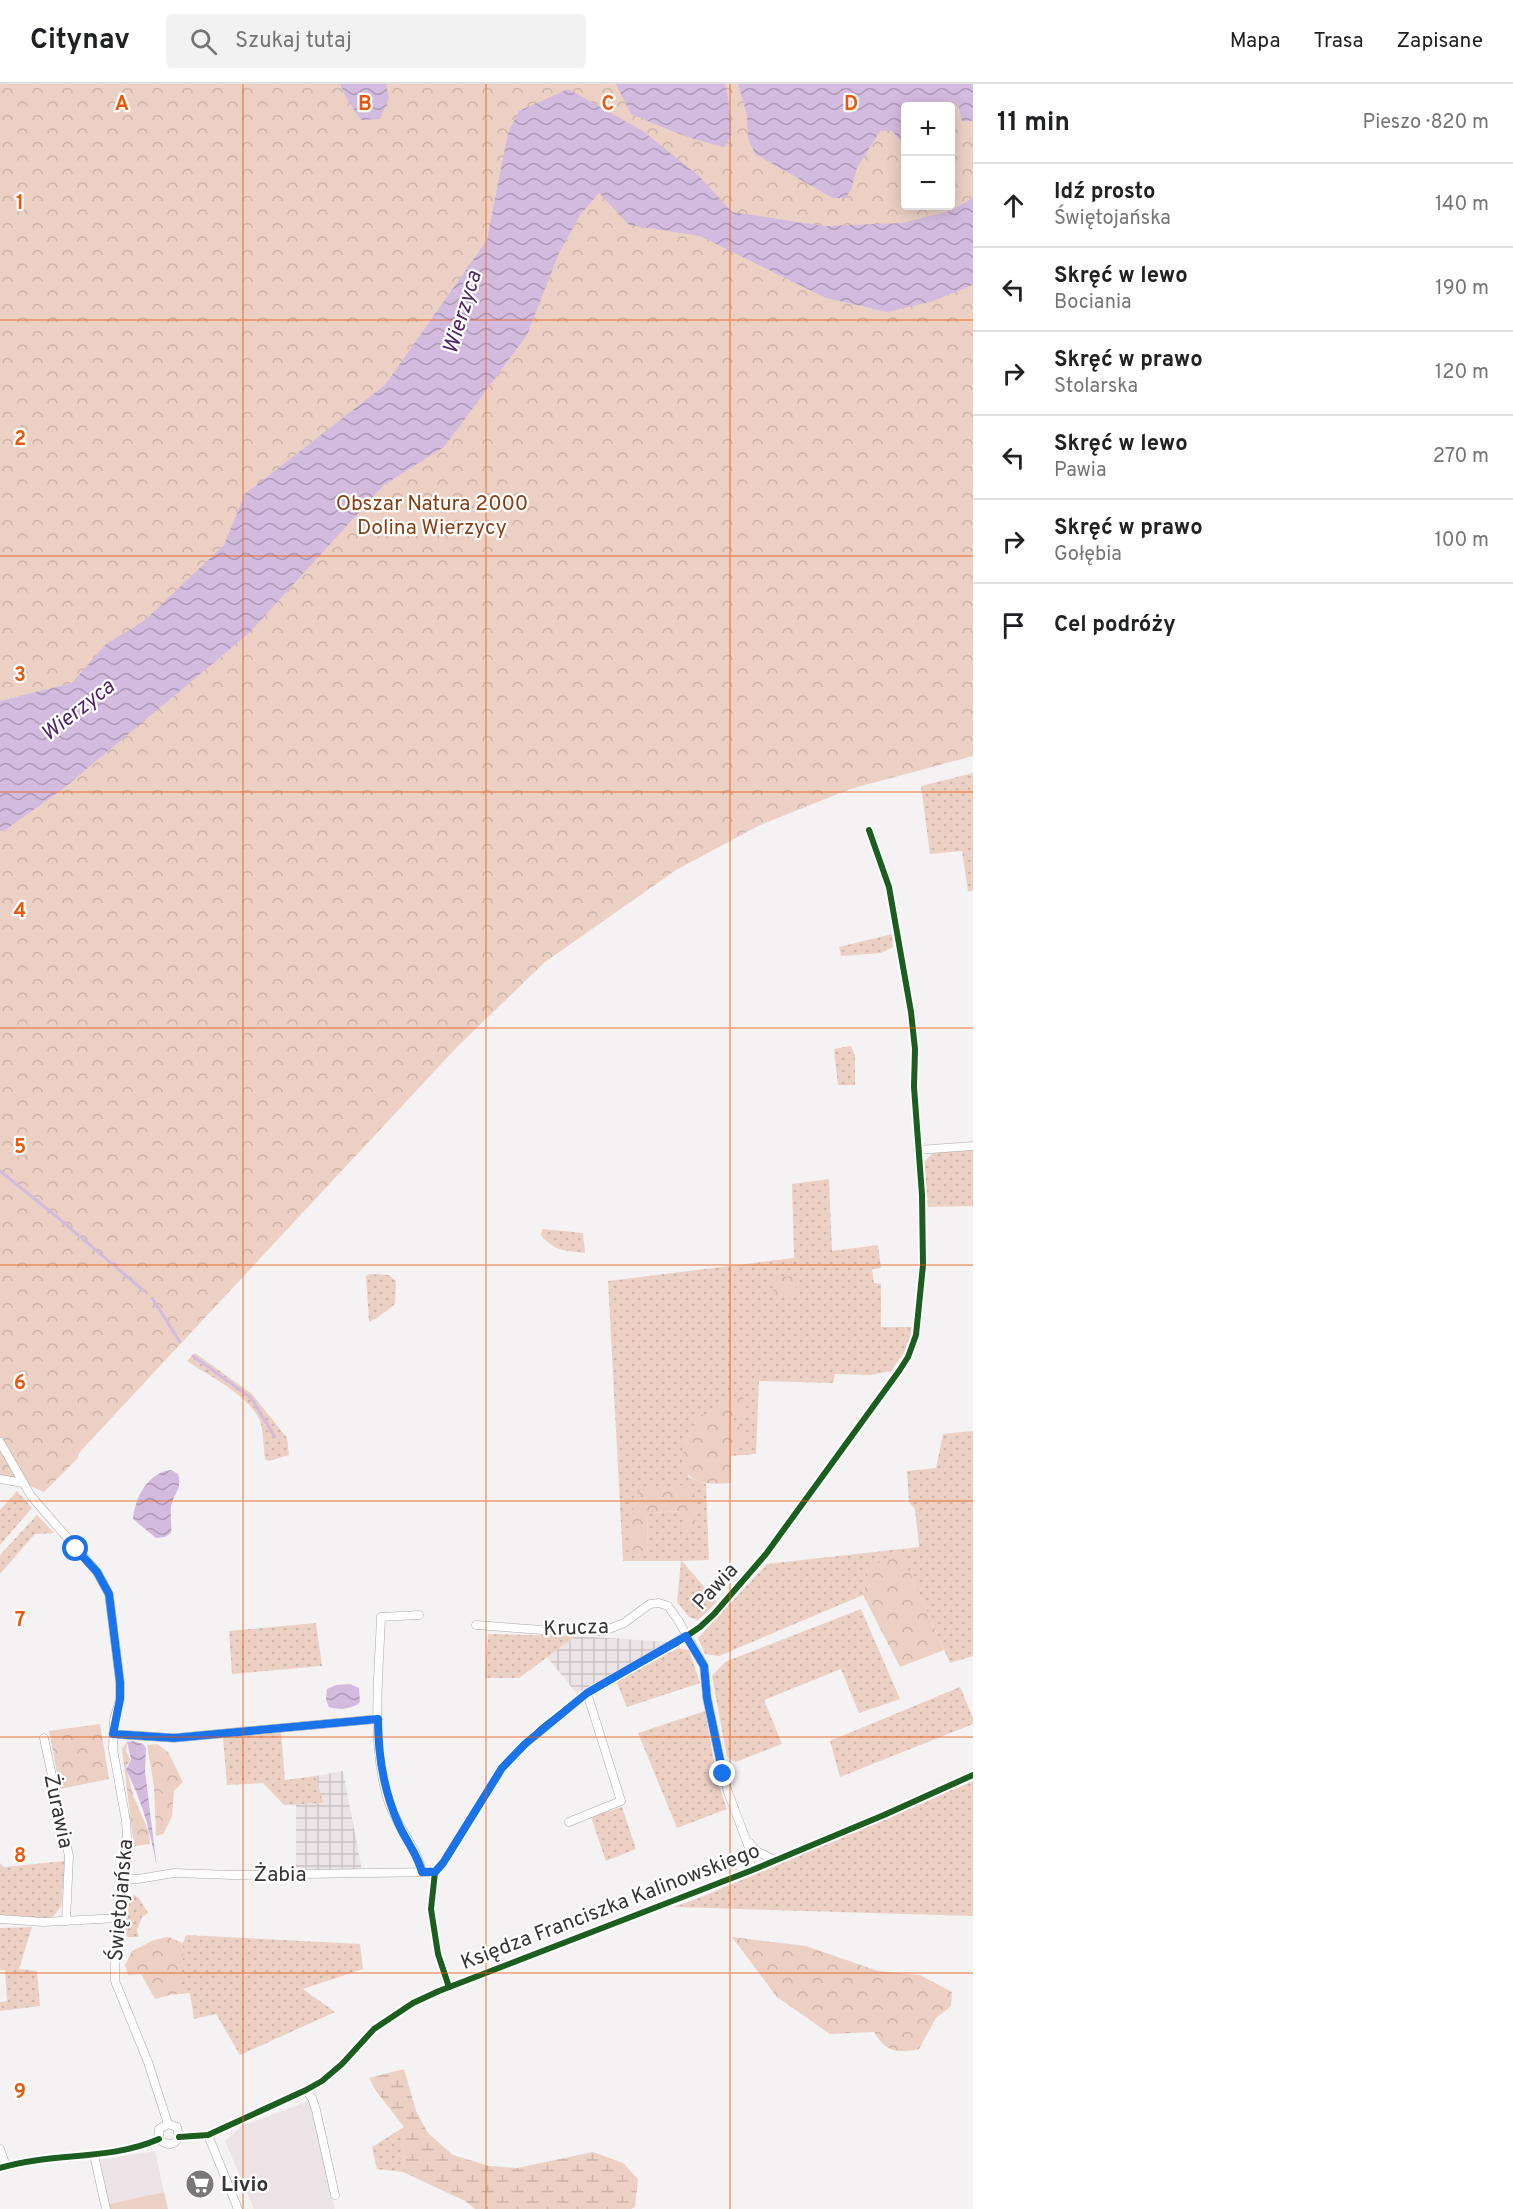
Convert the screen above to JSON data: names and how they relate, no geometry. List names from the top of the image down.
{
  "streets": {
    "street": [
      "Pawia",
      "Krucza",
      "Żurawia",
      "Żabia",
      "Świętojańska",
      "Księdza Franciszka Kalinowskiego"
    ]
  },
  "crossings": [
    ["Pawia", "Krucza"],
    ["Pawia", "Żabia"],
    ["Pawia", "Księdza Franciszka Kalinowskiego"],
    ["Żabia", "Świętojańska"],
    ["Świętojańska", "Księdza Franciszka Kalinowskiego"]
  ],
  "water": ["Wierzyca"],
  "parks": ["Obszar Natura 2000 Dolina Wierzycy"],
  "places": {
    "supermarket": ["Livio"]
  },
  "page": {
    "header": "Citynav",
    "search": "Szukaj tutaj",
    "nav": ["Mapa", "Trasa", "Zapisane"],
    "heading": ["11 min", "Pieszo · 820 m"],
    "map_buttons": ["+", "−"],
    "list": [
      ["Idź prosto", "Świętojańska", "140 m"],
      ["Skręć w lewo", "Bociania", "190 m"],
      ["Skręć w prawo", "Stolarska", "120 m"],
      ["Skręć w lewo", "Pawia", "270 m"],
      ["Skręć w prawo", "Gołębia", "100 m"],
      "Cel podróży"
    ]
  },
  "grid": {
    "columns": [
      "A",
      "B",
      "C",
      "D"
    ],
    "rows": [
      "1",
      "2",
      "3",
      "4",
      "5",
      "6",
      "7",
      "8",
      "9"
    ]
  }
}
